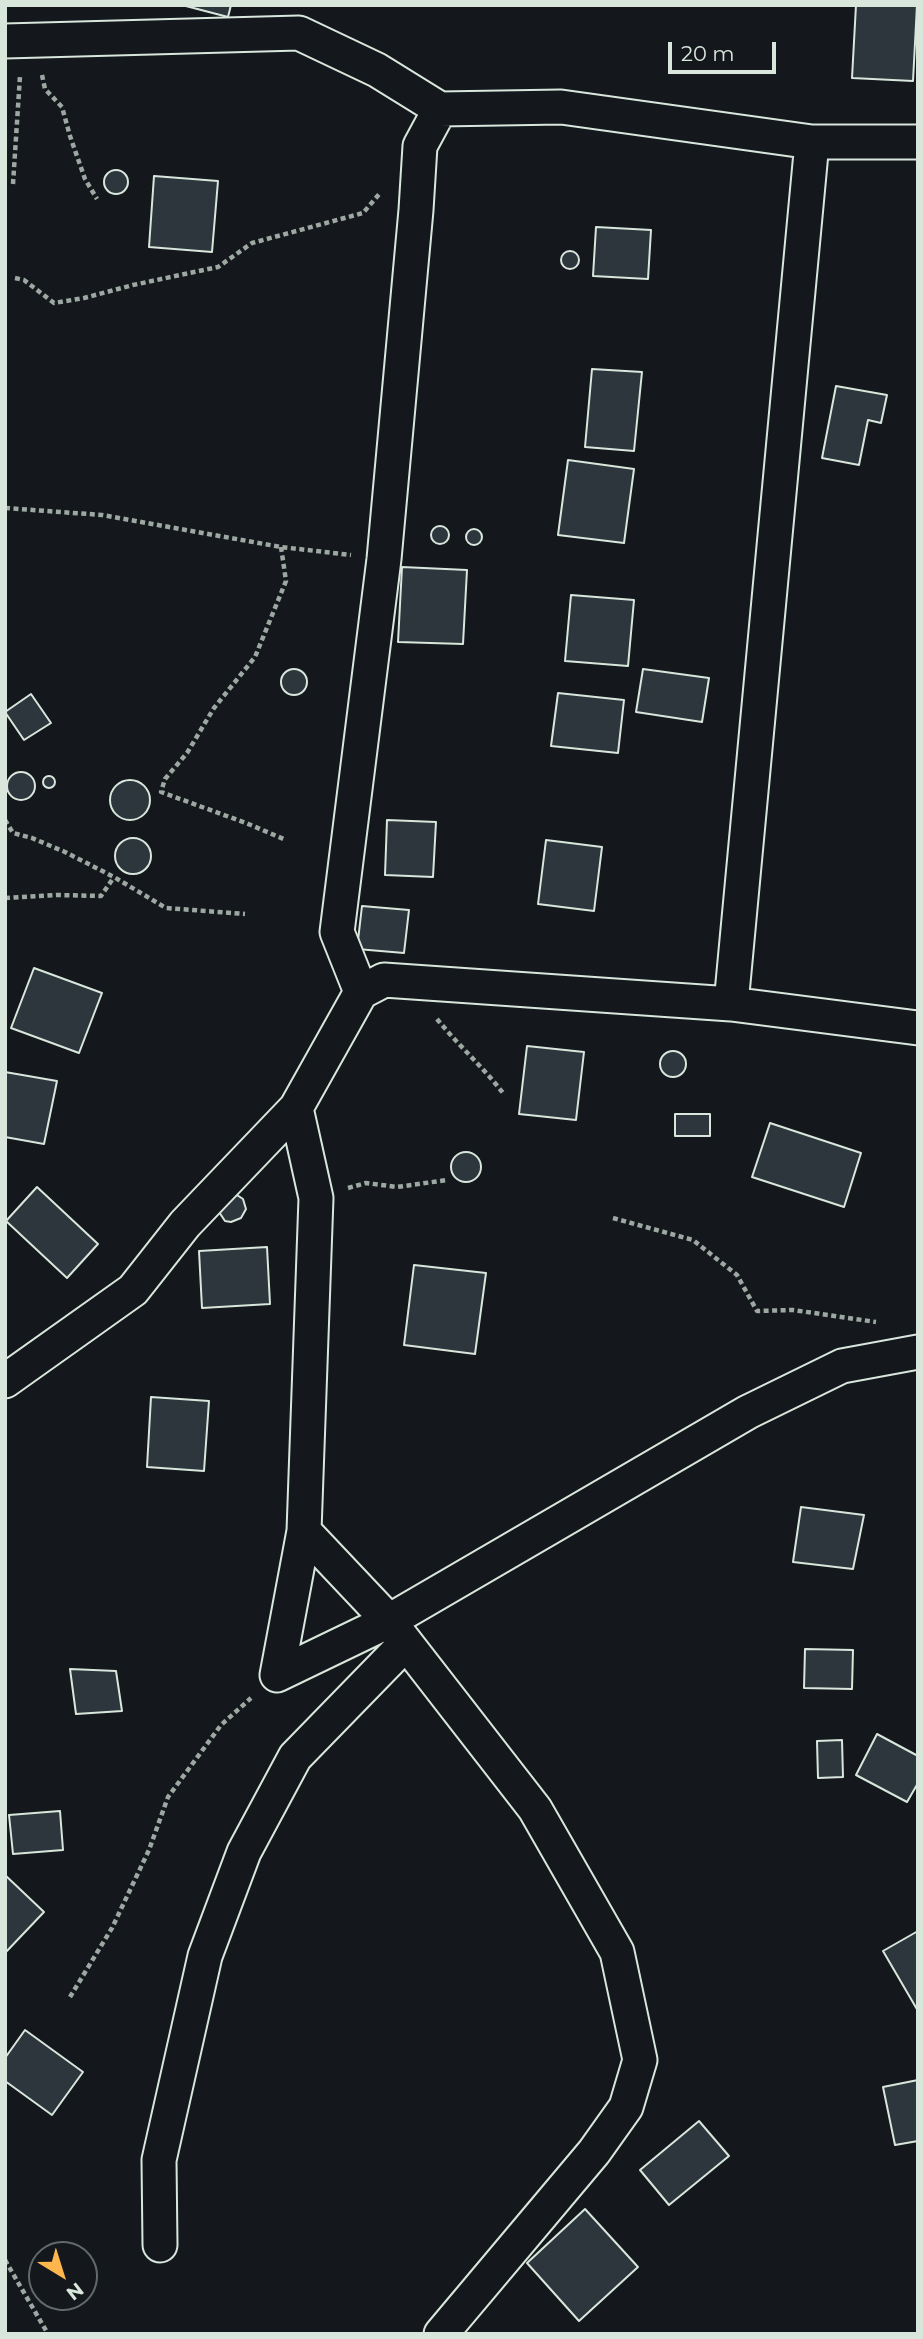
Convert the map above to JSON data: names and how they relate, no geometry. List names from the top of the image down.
{
  "scale_bar": "20 m",
  "north": "bottom right"
}
